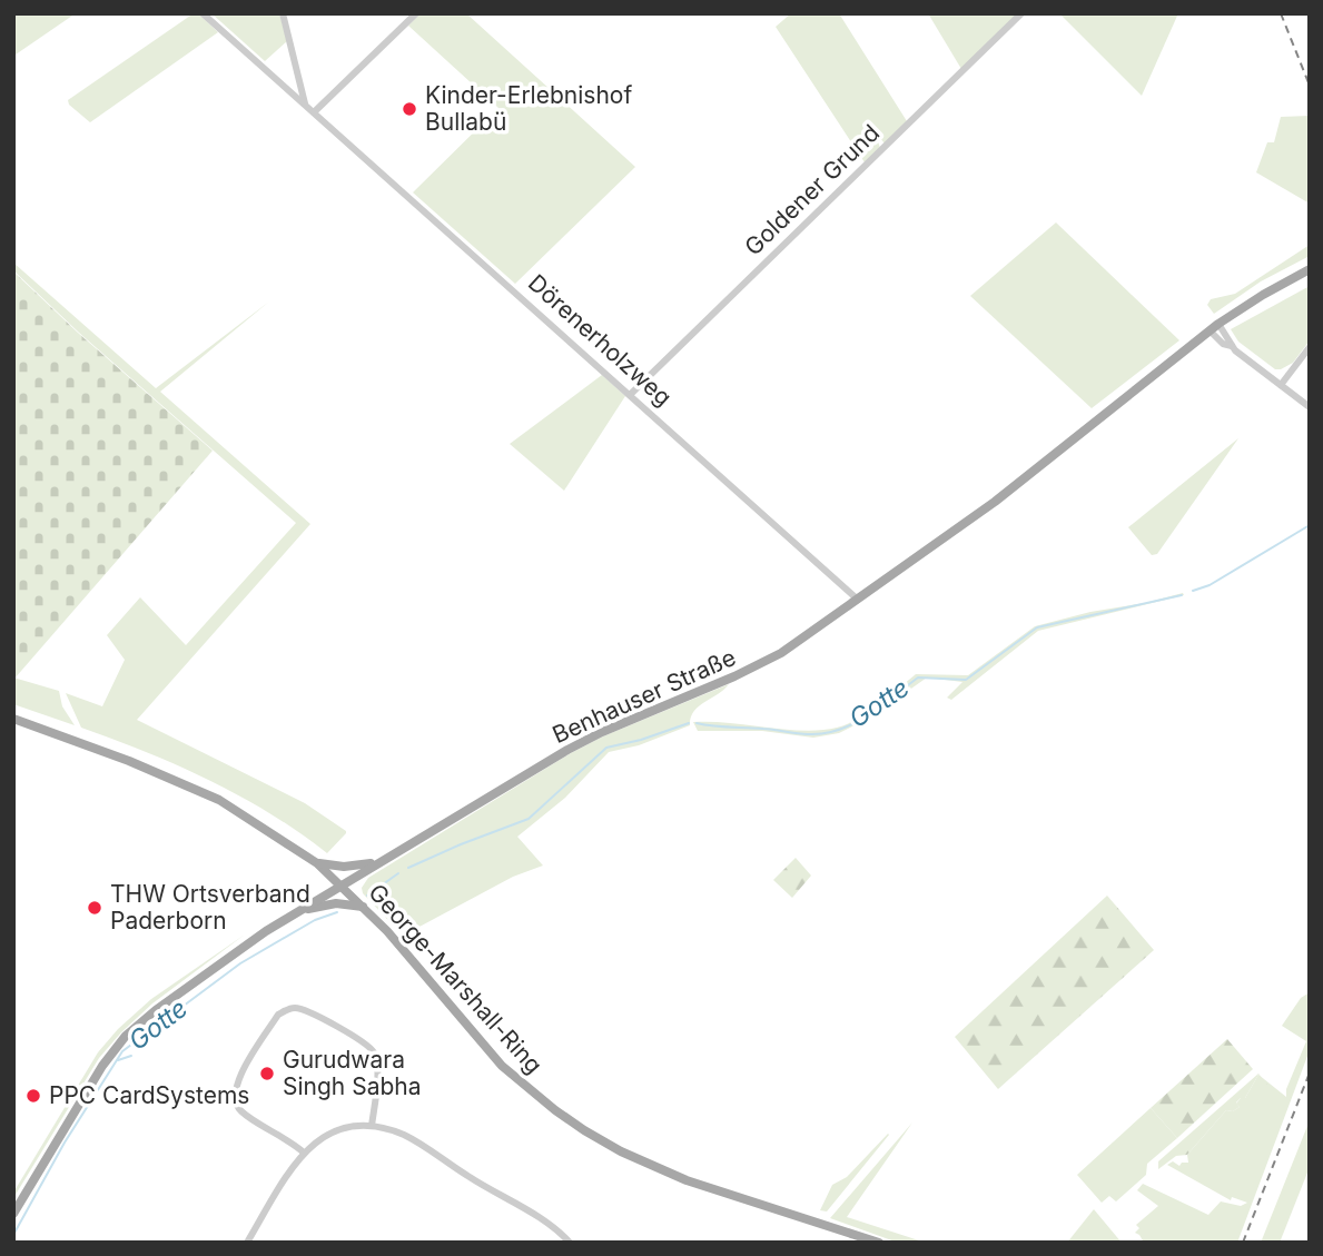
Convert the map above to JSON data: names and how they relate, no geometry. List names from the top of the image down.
{
  "streets": {
    "main road": ["Benhauser Straße", "George-Marshall-Ring"],
    "street": ["Goldener Grund", "Dörenerholzweg"]
  },
  "crossings": [
    ["Goldener Grund", "Dörenerholzweg"],
    ["Dörenerholzweg", "Benhauser Straße"],
    ["Benhauser Straße", "George-Marshall-Ring"]
  ],
  "water": ["Gotte"],
  "places": [
    "Kinder-Erlebnishof Bullabü",
    "THW Ortsverband Paderborn",
    "Gurudwara Singh Sabha",
    "PPC CardSystems"
  ]
}
